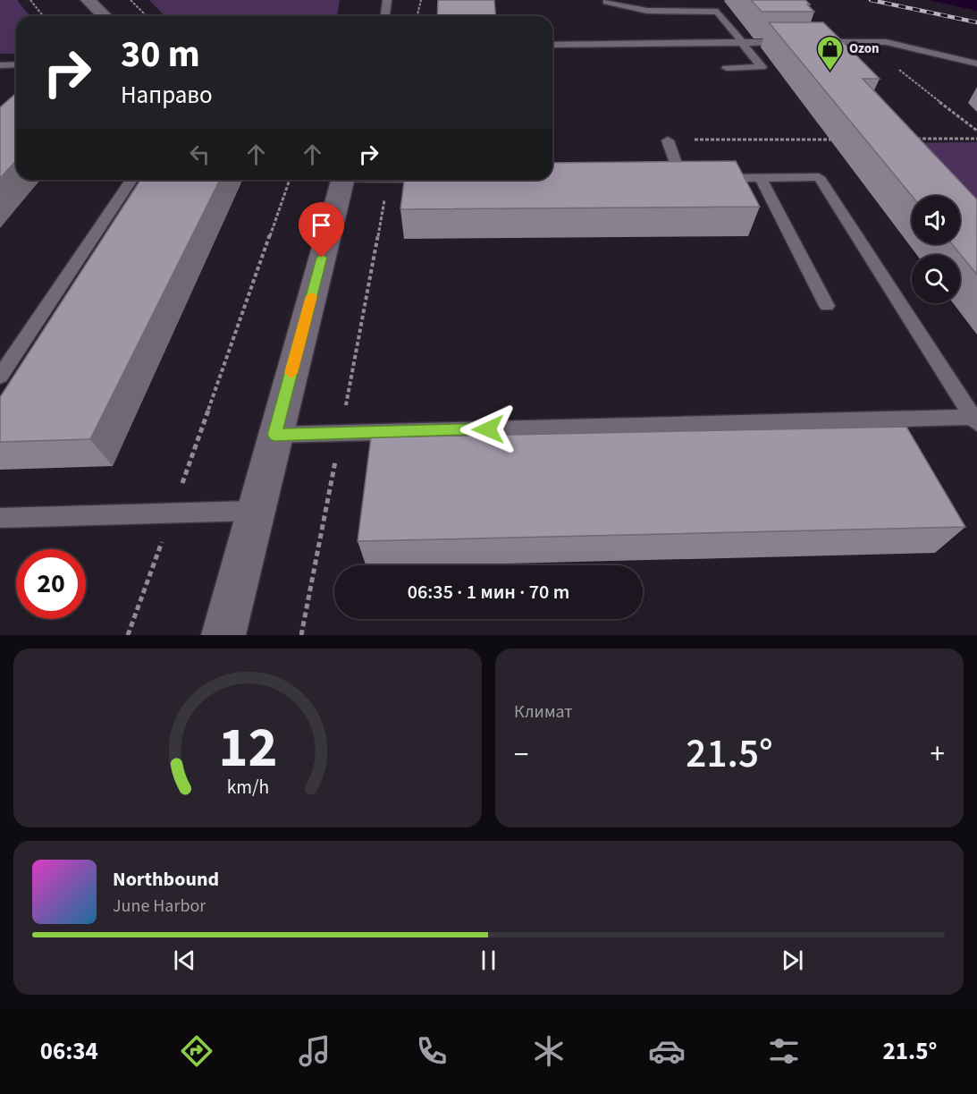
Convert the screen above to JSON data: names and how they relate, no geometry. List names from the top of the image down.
{
  "places": {
    "shop": ["Ozon"]
  },
  "page": {
    "turn": ["30 m", "Направо"],
    "limit": "20",
    "trip": "06:35 · 1 мин · 70 m",
    "tile": "Климат",
    "heat": ["−", "21.5°", "+"],
    "song": ["Northbound", "June Harbor"],
    "tabs": ["06:34", "21.5°"],
    "gauge": ["12", "km/h"]
  }
}
